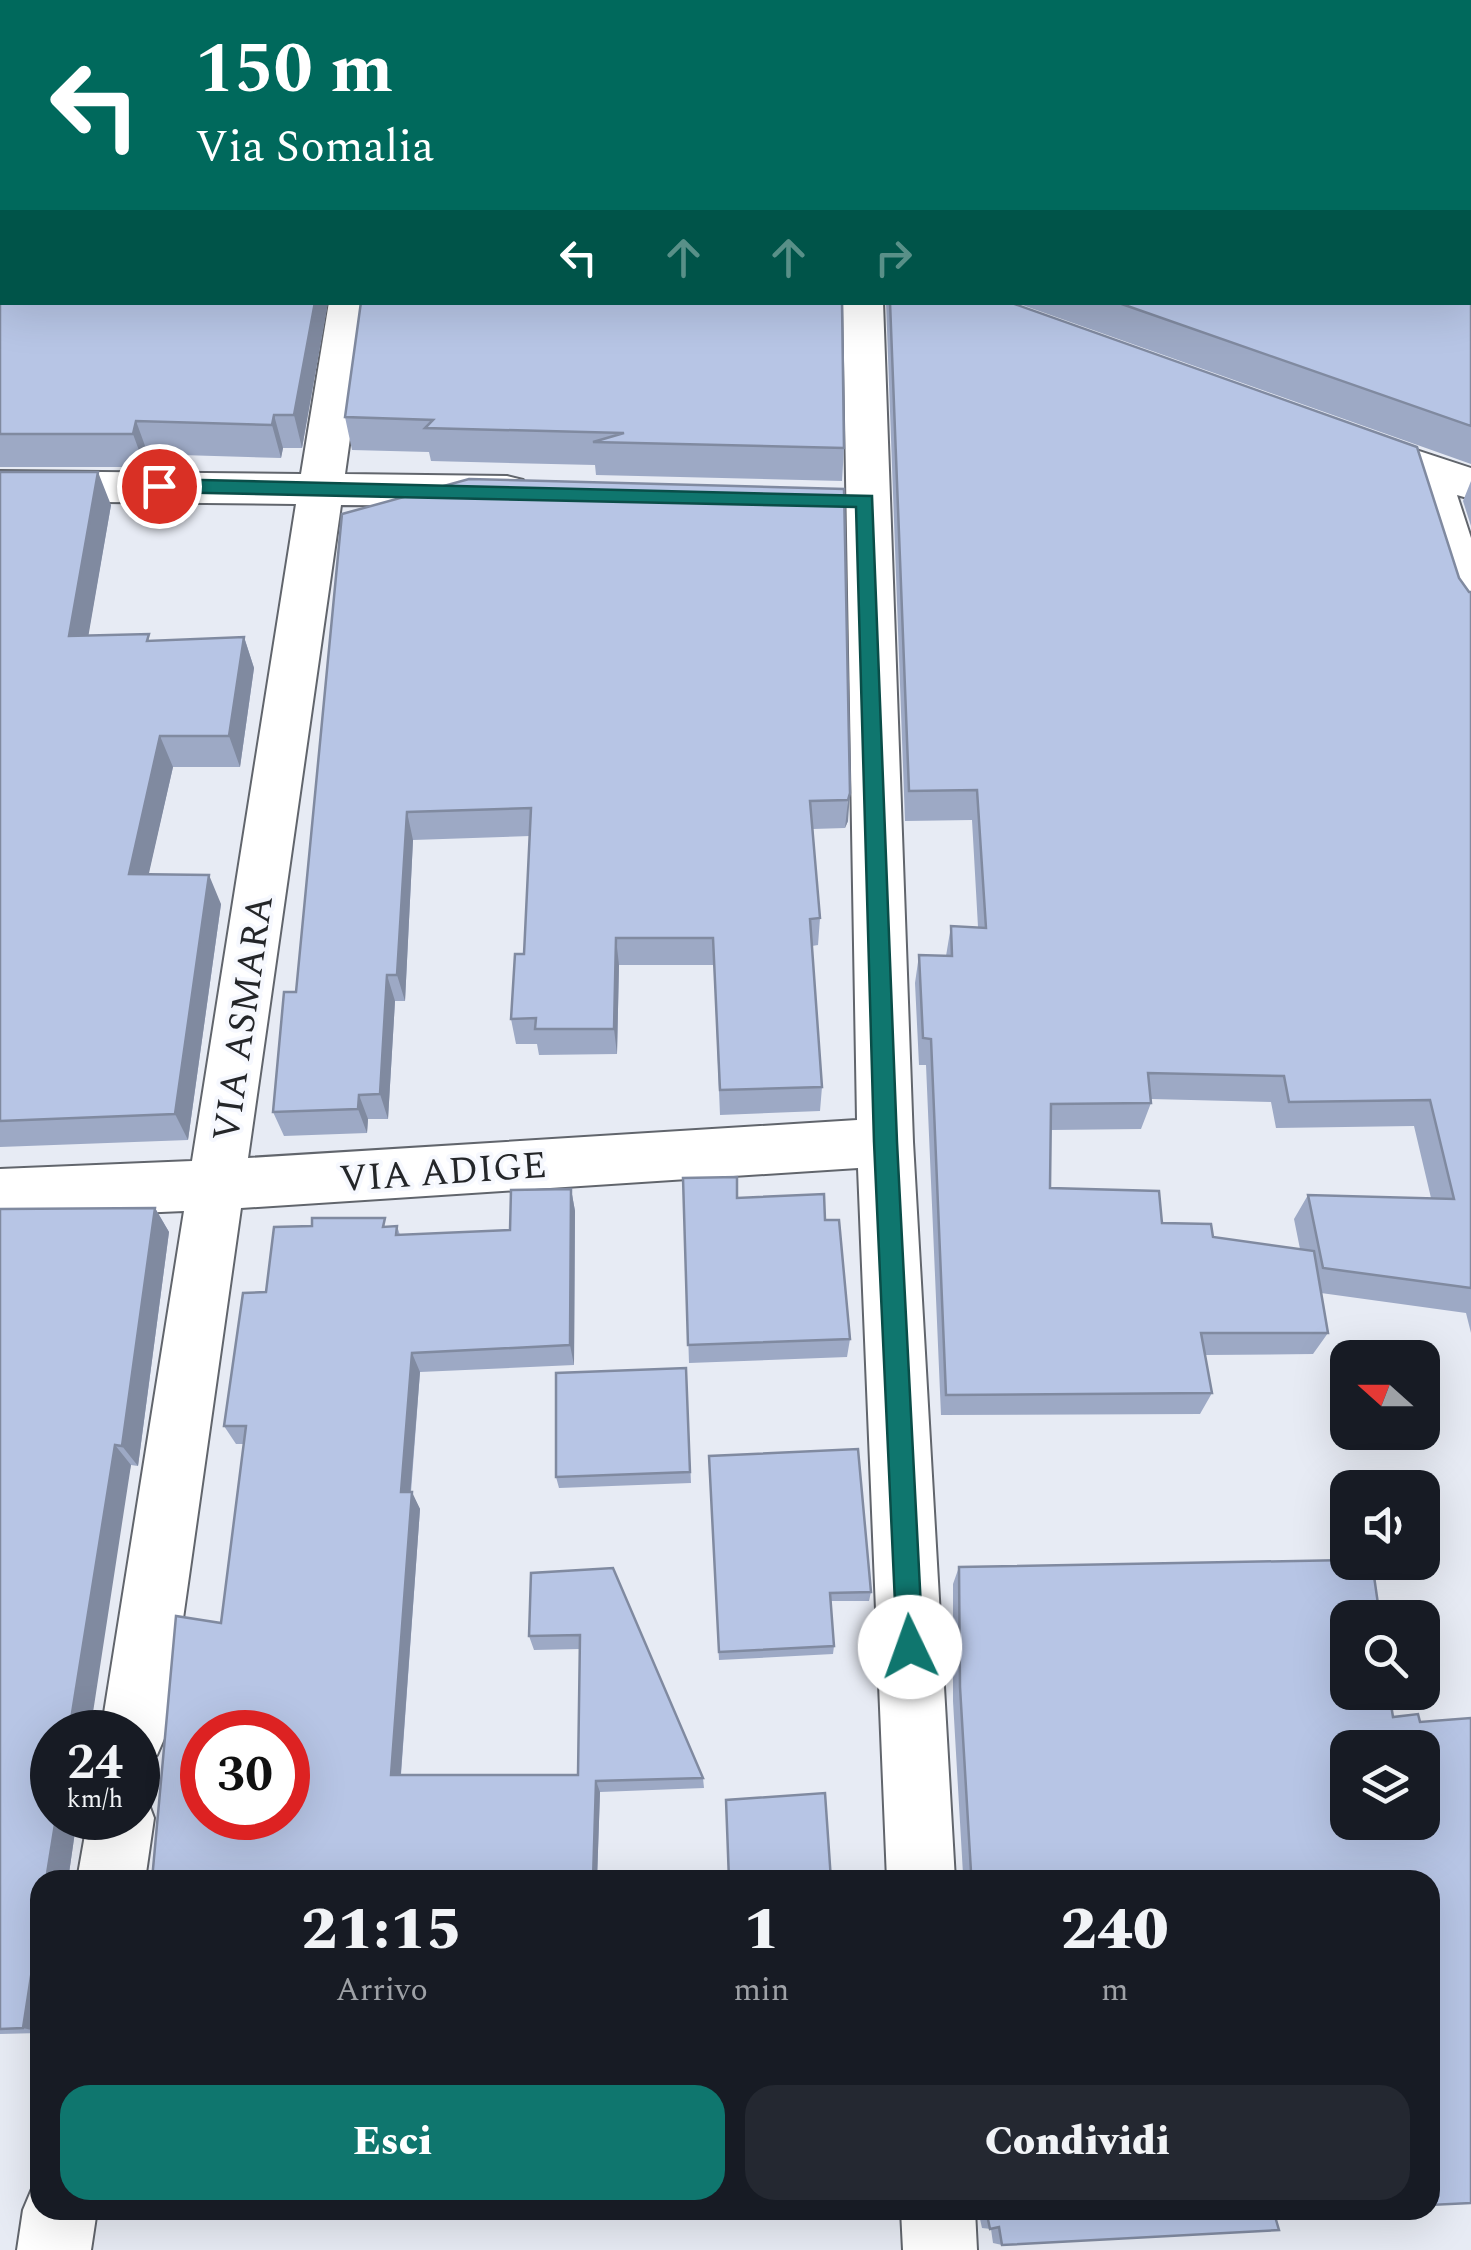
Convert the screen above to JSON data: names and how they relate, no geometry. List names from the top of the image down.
{
  "streets": {
    "street": ["VIA ASMARA", "VIA ADIGE"]
  },
  "crossings": [
    ["VIA ASMARA", "VIA ADIGE"]
  ],
  "north": "left",
  "page": {
    "turn": ["150 m", "Via Somalia"],
    "speed": "24 km/h",
    "limit": "30",
    "eta": [
      "21:15",
      "Arrivo",
      "1",
      "min",
      "240",
      "m"
    ],
    "buttons": ["Esci", "Condividi"]
  }
}
